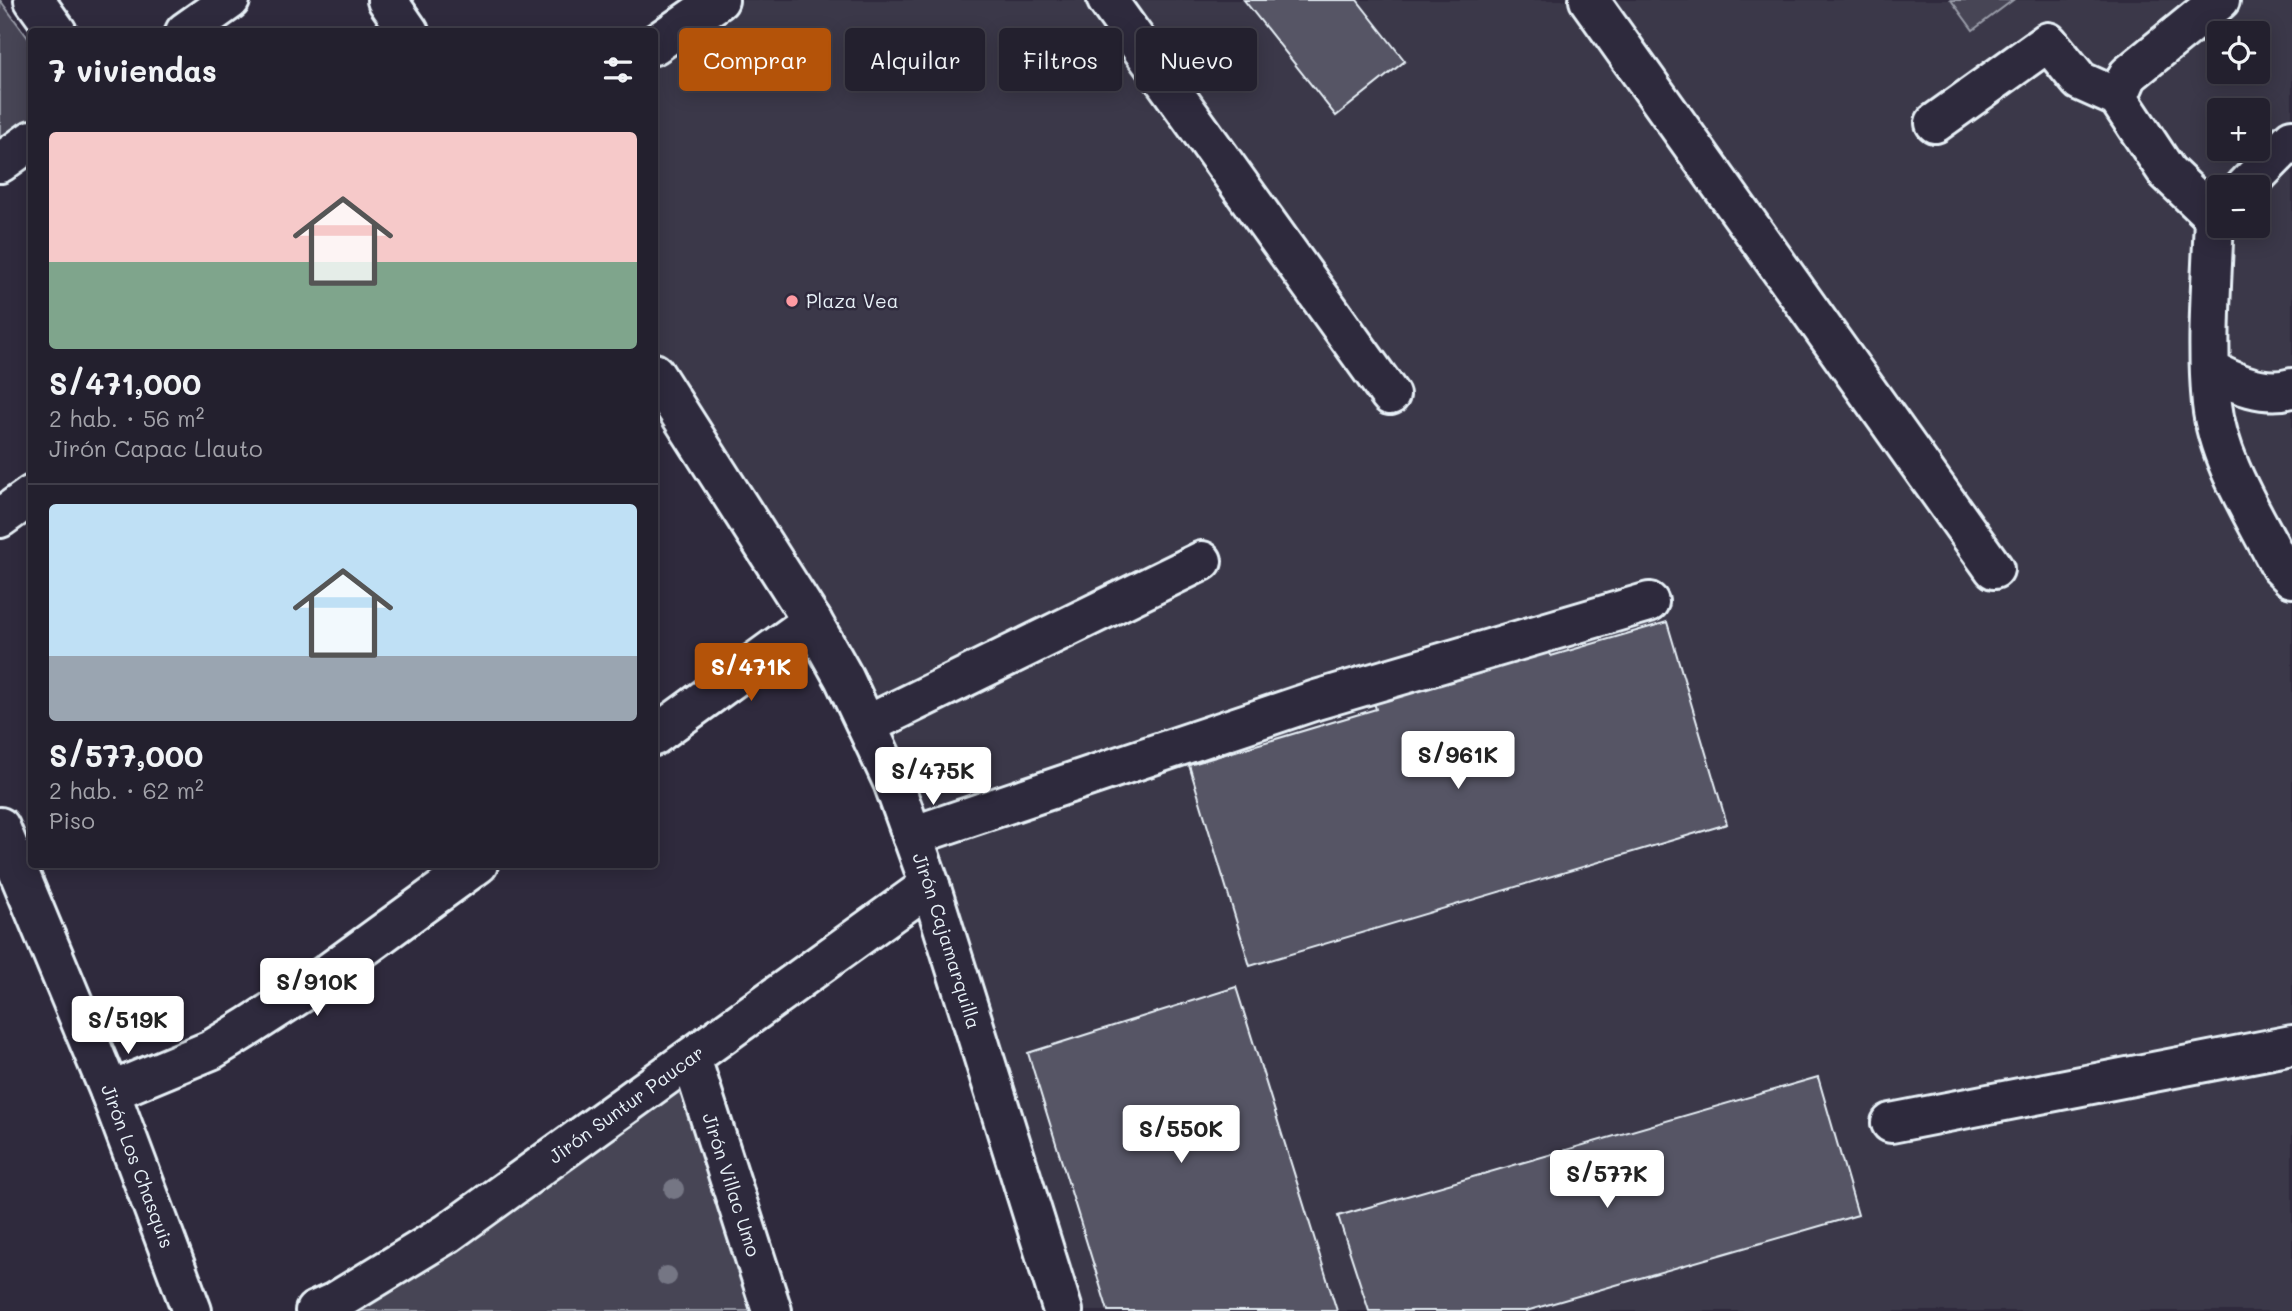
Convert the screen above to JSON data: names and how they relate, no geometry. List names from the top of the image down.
{
  "streets": {
    "street": [
      "Jirón Cajamarquilla",
      "Jirón Suntur Paucar",
      "Jirón Los Chasquis",
      "Jirón Villac Umo"
    ]
  },
  "crossings": [
    ["Jirón Cajamarquilla", "Jirón Suntur Paucar"],
    ["Jirón Suntur Paucar", "Jirón Villac Umo"]
  ],
  "places": ["Plaza Vea"],
  "page": {
    "map_buttons": ["+", "−"],
    "chip": [
      "Comprar",
      "Alquilar",
      "Filtros",
      "Nuevo"
    ],
    "heading": "7 viviendas",
    "list": [
      {
        "name": "S/471,000",
        "note": "2 hab. · 56 m² · Jirón Capac Llauto"
      },
      {
        "name": "S/577,000",
        "note": "2 hab. · 62 m² · Piso"
      }
    ],
    "price": [
      "S/471K",
      "S/961K",
      "S/475K",
      "S/910K",
      "S/519K",
      "S/550K",
      "S/577K"
    ]
  }
}
